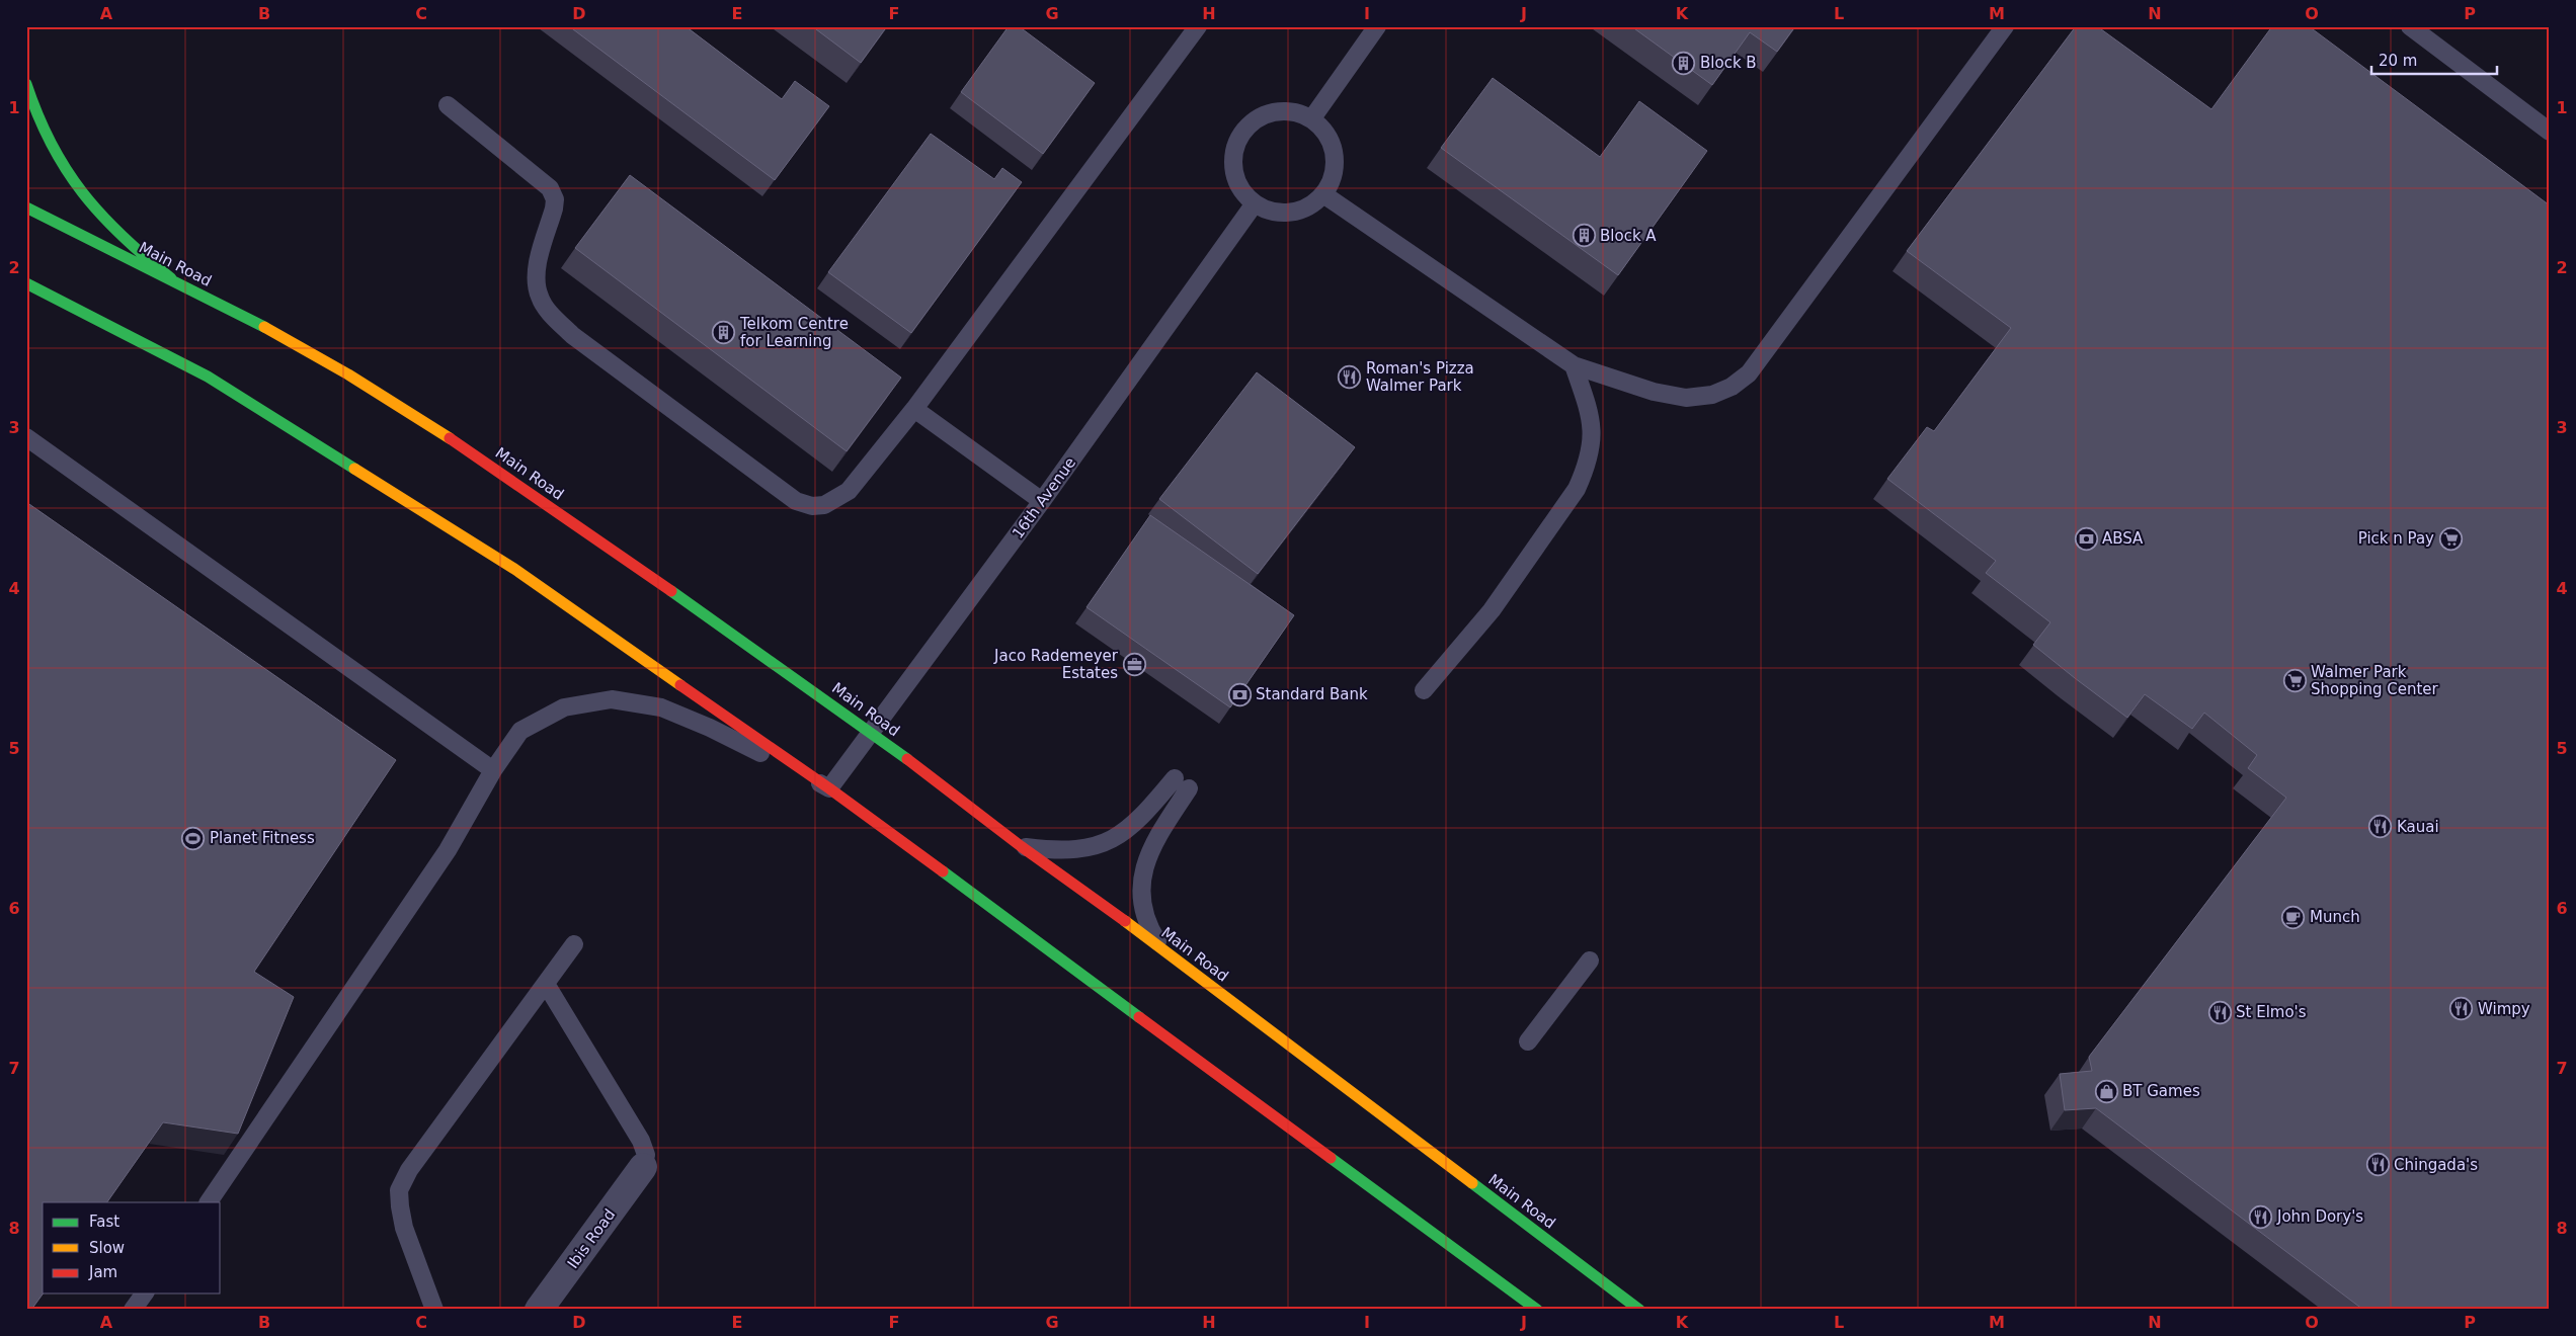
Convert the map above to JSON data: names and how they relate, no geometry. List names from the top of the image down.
{
  "streets": {
    "main road": ["Main Road"],
    "street": ["Ibis Road"],
    "lane": ["16th Avenue"]
  },
  "crossings": [
    ["Main Road", "16th Avenue"]
  ],
  "places": {
    "building": ["Block B", "Block A", "Telkom Centre for Learning"],
    "restaurant": [
      "Roman's Pizza Walmer Park",
      "Kauai",
      "Wimpy",
      "St Elmo's",
      "Chingada's",
      "John Dory's"
    ],
    "bank": ["ABSA", "Standard Bank"],
    "supermarket": ["Pick n Pay", "Walmer Park Shopping Center"],
    "office": ["Jaco Rademeyer Estates"],
    "sports": ["Planet Fitness"],
    "cafe": ["Munch"],
    "shop": ["BT Games"]
  },
  "legend": ["Fast", "Slow", "Jam"],
  "scale_bar": "20 m",
  "grid": {
    "columns": [
      "A",
      "B",
      "C",
      "D",
      "E",
      "F",
      "G",
      "H",
      "I",
      "J",
      "K",
      "L",
      "M",
      "N",
      "O",
      "P"
    ],
    "rows": [
      "1",
      "2",
      "3",
      "4",
      "5",
      "6",
      "7",
      "8"
    ]
  }
}
